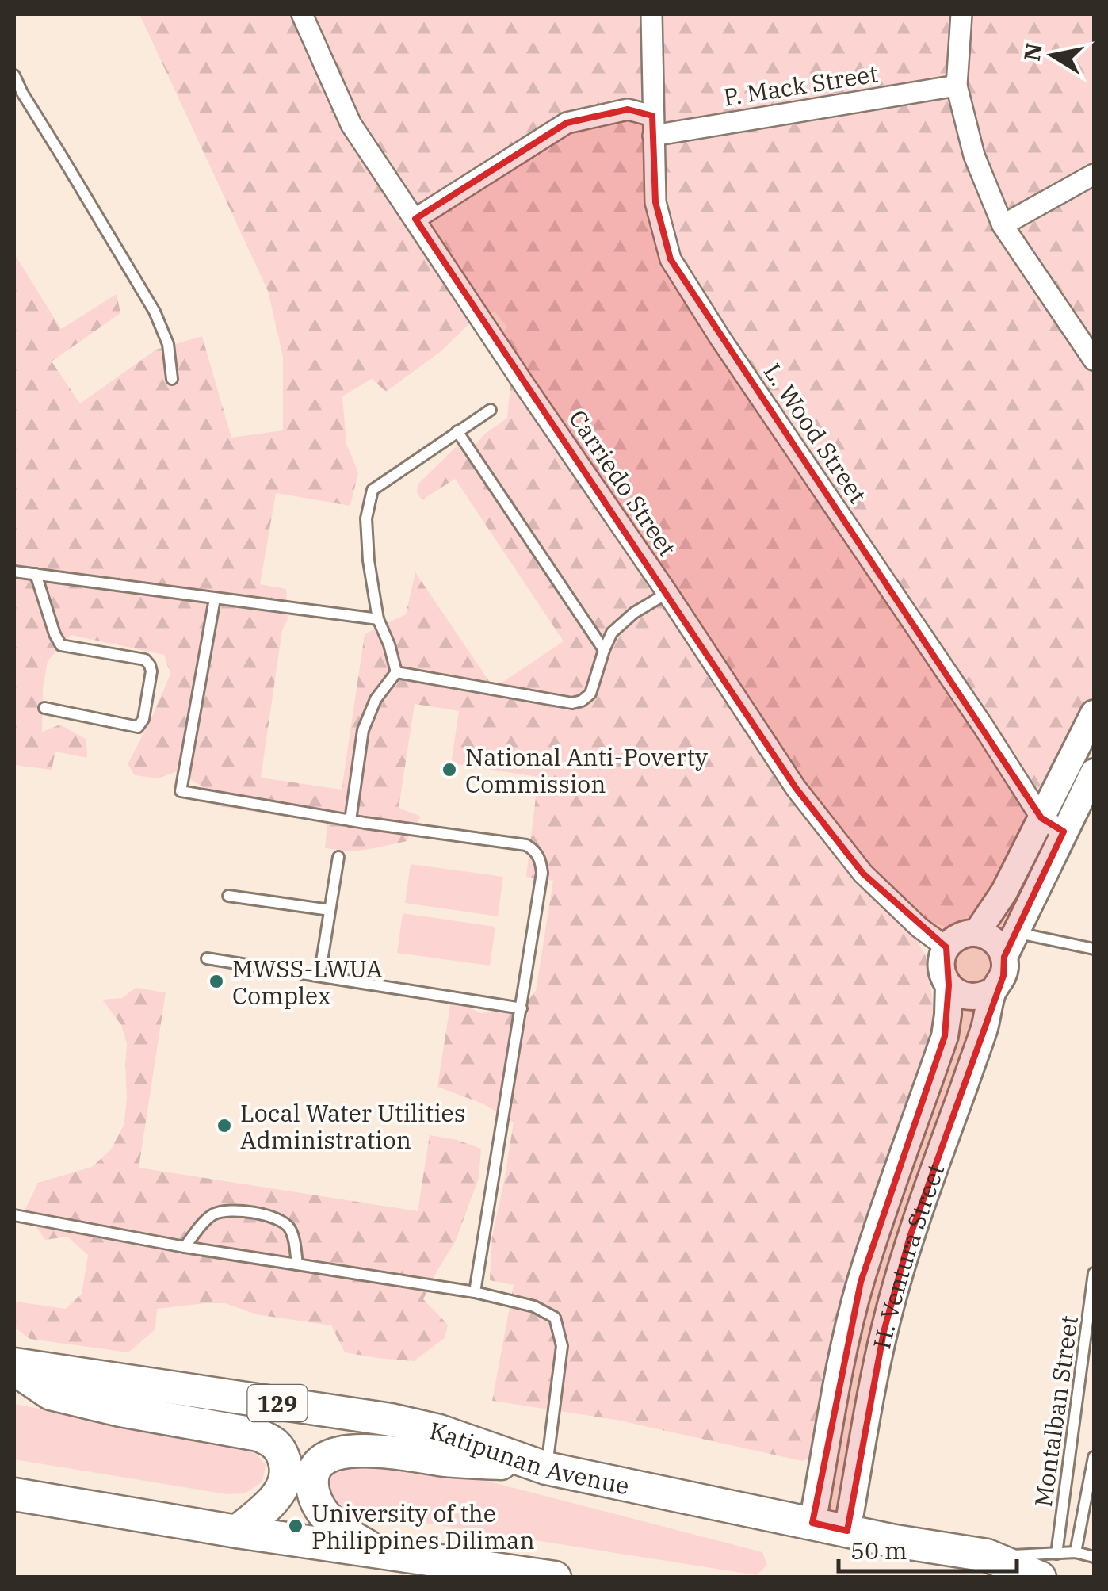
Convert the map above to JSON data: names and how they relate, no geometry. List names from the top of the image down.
{
  "streets": {
    "main road": ["129", "Katipunan Avenue"],
    "street": [
      "P. Mack Street",
      "L. Wood Street",
      "Carriedo Street",
      "H. Ventura Street"
    ],
    "lane": ["Montalban Street"]
  },
  "crossings": [
    ["P. Mack Street", "L. Wood Street"],
    ["P. Mack Street", "Carriedo Street"],
    ["Carriedo Street", "H. Ventura Street"],
    ["H. Ventura Street", "Katipunan Avenue"],
    ["Montalban Street", "Katipunan Avenue"]
  ],
  "places": [
    "National Anti-Poverty Commission",
    "MWSS-LWUA Complex",
    "Local Water Utilities Administration",
    "University of the Philippines Diliman"
  ],
  "scale_bar": "50 m",
  "north": "left"
}
